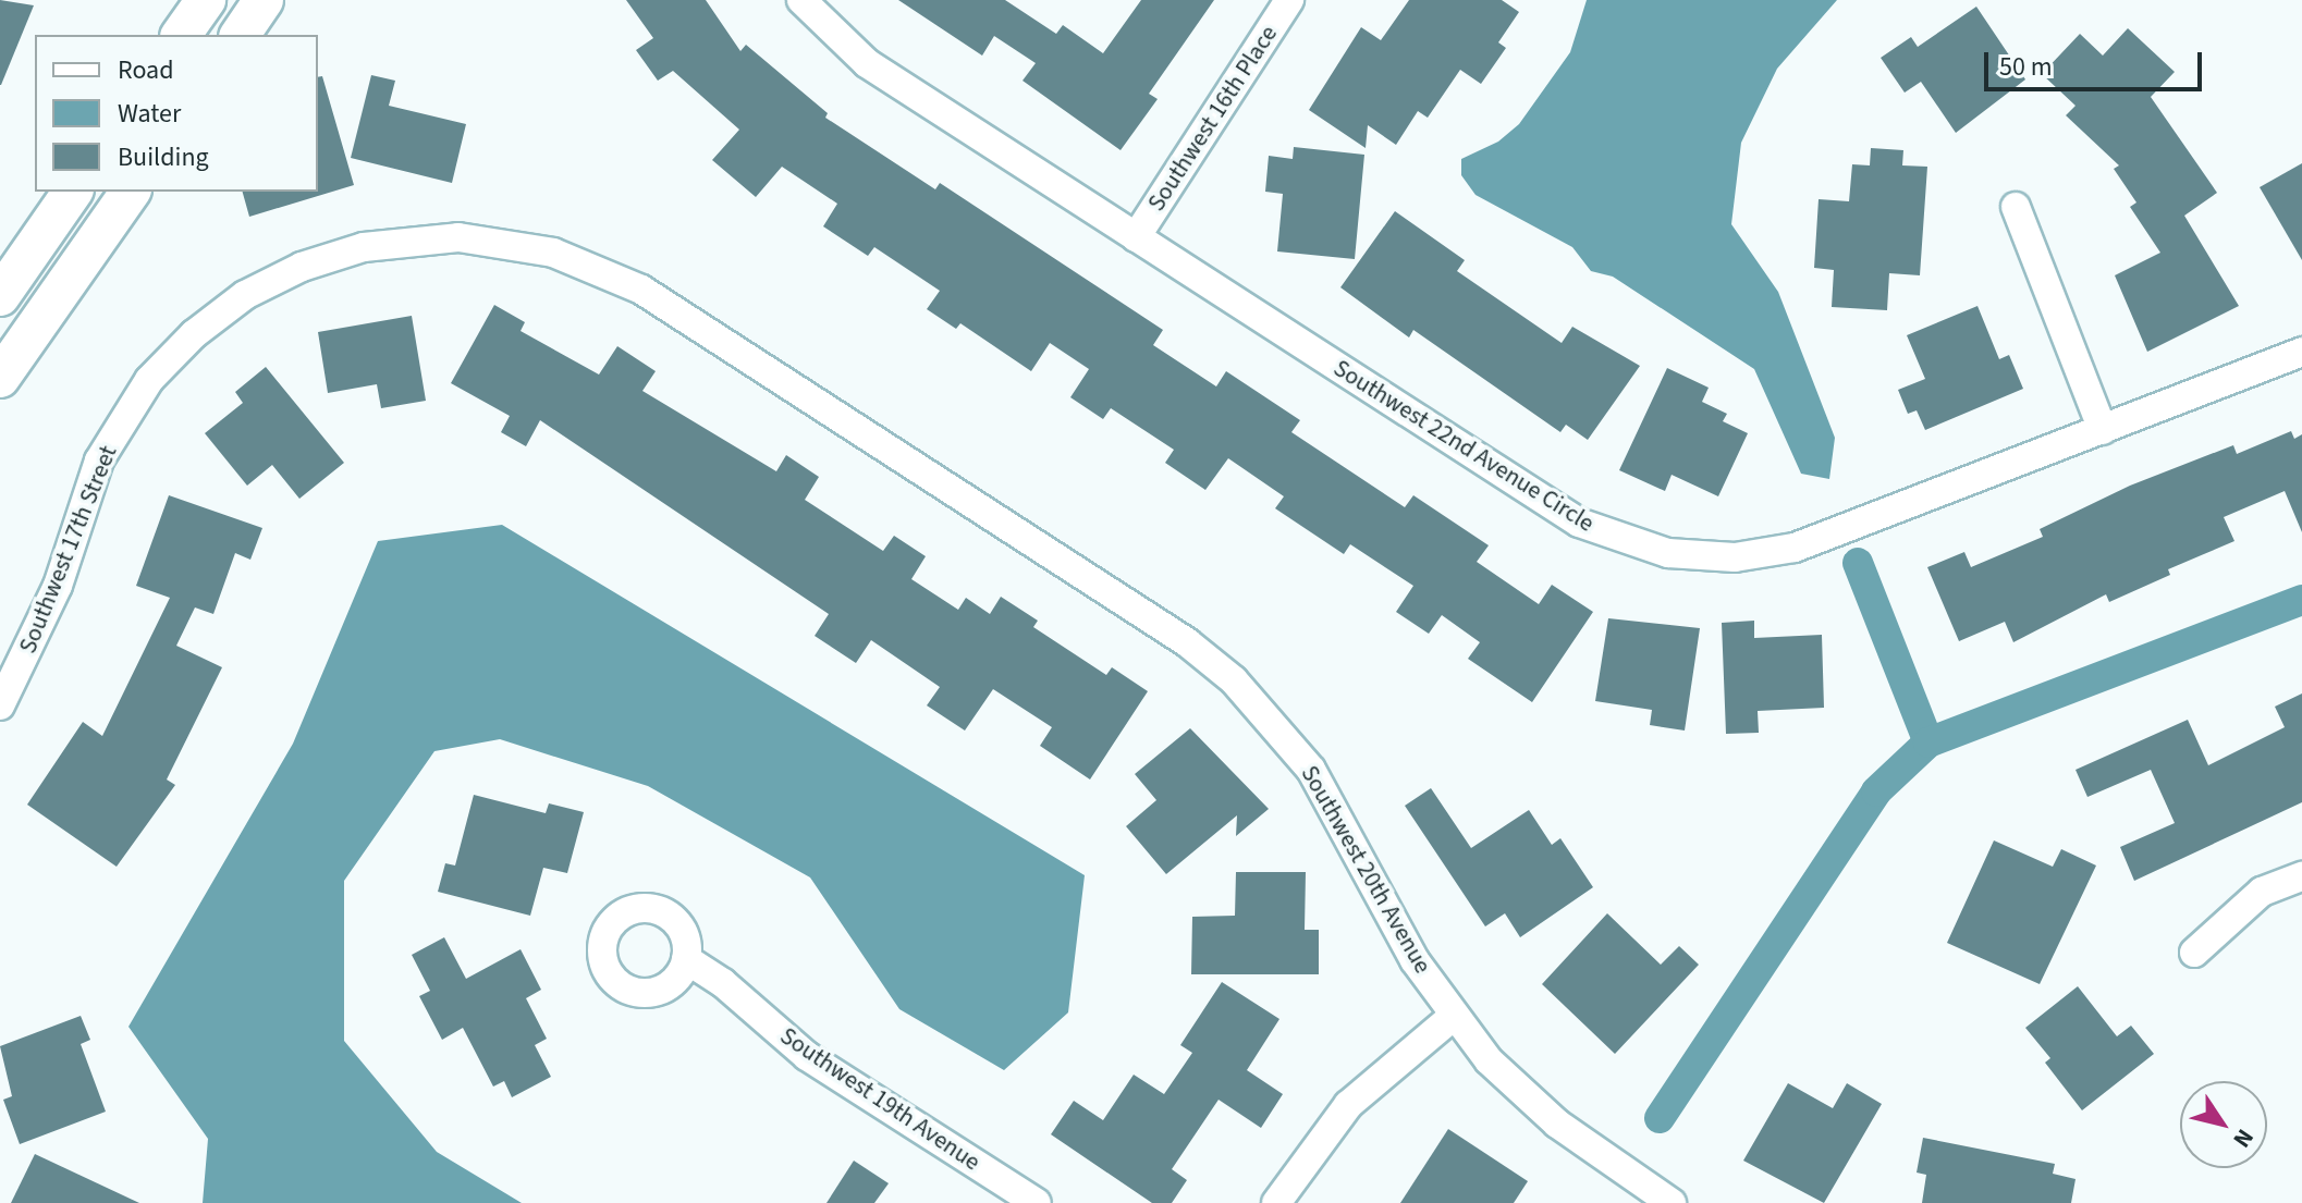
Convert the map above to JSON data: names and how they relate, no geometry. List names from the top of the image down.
{
  "streets": {
    "street": [
      "Southwest 16th Place",
      "Southwest 22nd Avenue Circle",
      "Southwest 17th Street",
      "Southwest 20th Avenue",
      "Southwest 19th Avenue"
    ]
  },
  "crossings": [
    ["Southwest 16th Place", "Southwest 22nd Avenue Circle"],
    ["Southwest 17th Street", "Southwest 20th Avenue"]
  ],
  "legend": ["Road", "Water", "Building"],
  "scale_bar": "50 m",
  "north": "bottom right"
}
